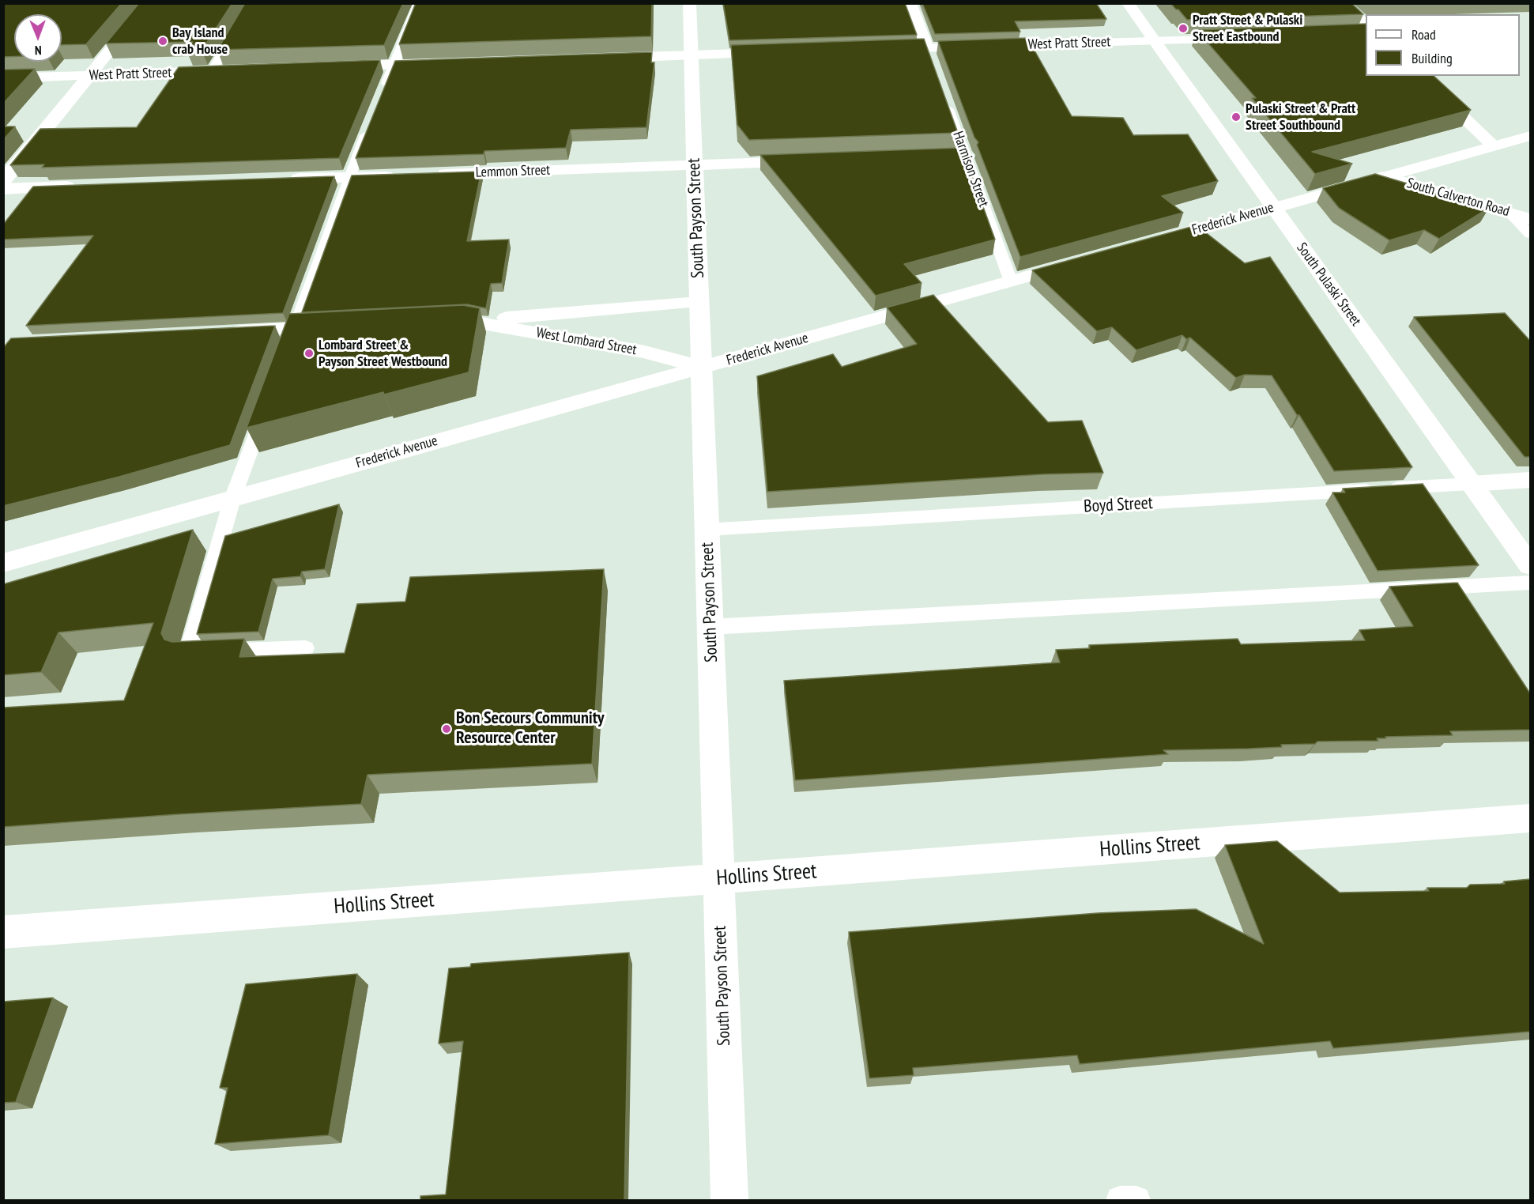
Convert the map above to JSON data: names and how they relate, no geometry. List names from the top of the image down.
{
  "streets": {
    "street": [
      "West Pratt Street",
      "Lemmon Street",
      "South Calverton Road",
      "South Payson Street",
      "Frederick Avenue",
      "South Pulaski Street",
      "West Lombard Street",
      "Boyd Street",
      "Hollins Street"
    ],
    "lane": ["Harmison Street"]
  },
  "crossings": [
    ["West Pratt Street", "South Pulaski Street"],
    ["Harmison Street", "Frederick Avenue"],
    ["Lemmon Street", "South Payson Street"],
    ["South Calverton Road", "Frederick Avenue"],
    ["South Payson Street", "Frederick Avenue"],
    ["South Payson Street", "West Lombard Street"],
    ["South Payson Street", "Boyd Street"],
    ["South Payson Street", "Hollins Street"],
    ["Frederick Avenue", "South Pulaski Street"],
    ["Frederick Avenue", "West Lombard Street"],
    ["South Pulaski Street", "Boyd Street"]
  ],
  "places": [
    "Pratt Street & Pulaski Street Eastbound",
    "Bay Island crab House",
    "Pulaski Street & Pratt Street Southbound",
    "Lombard Street & Payson Street Westbound",
    "Bon Secours Community Resource Center"
  ],
  "legend": ["Road", "Building"],
  "north": "bottom"
}
